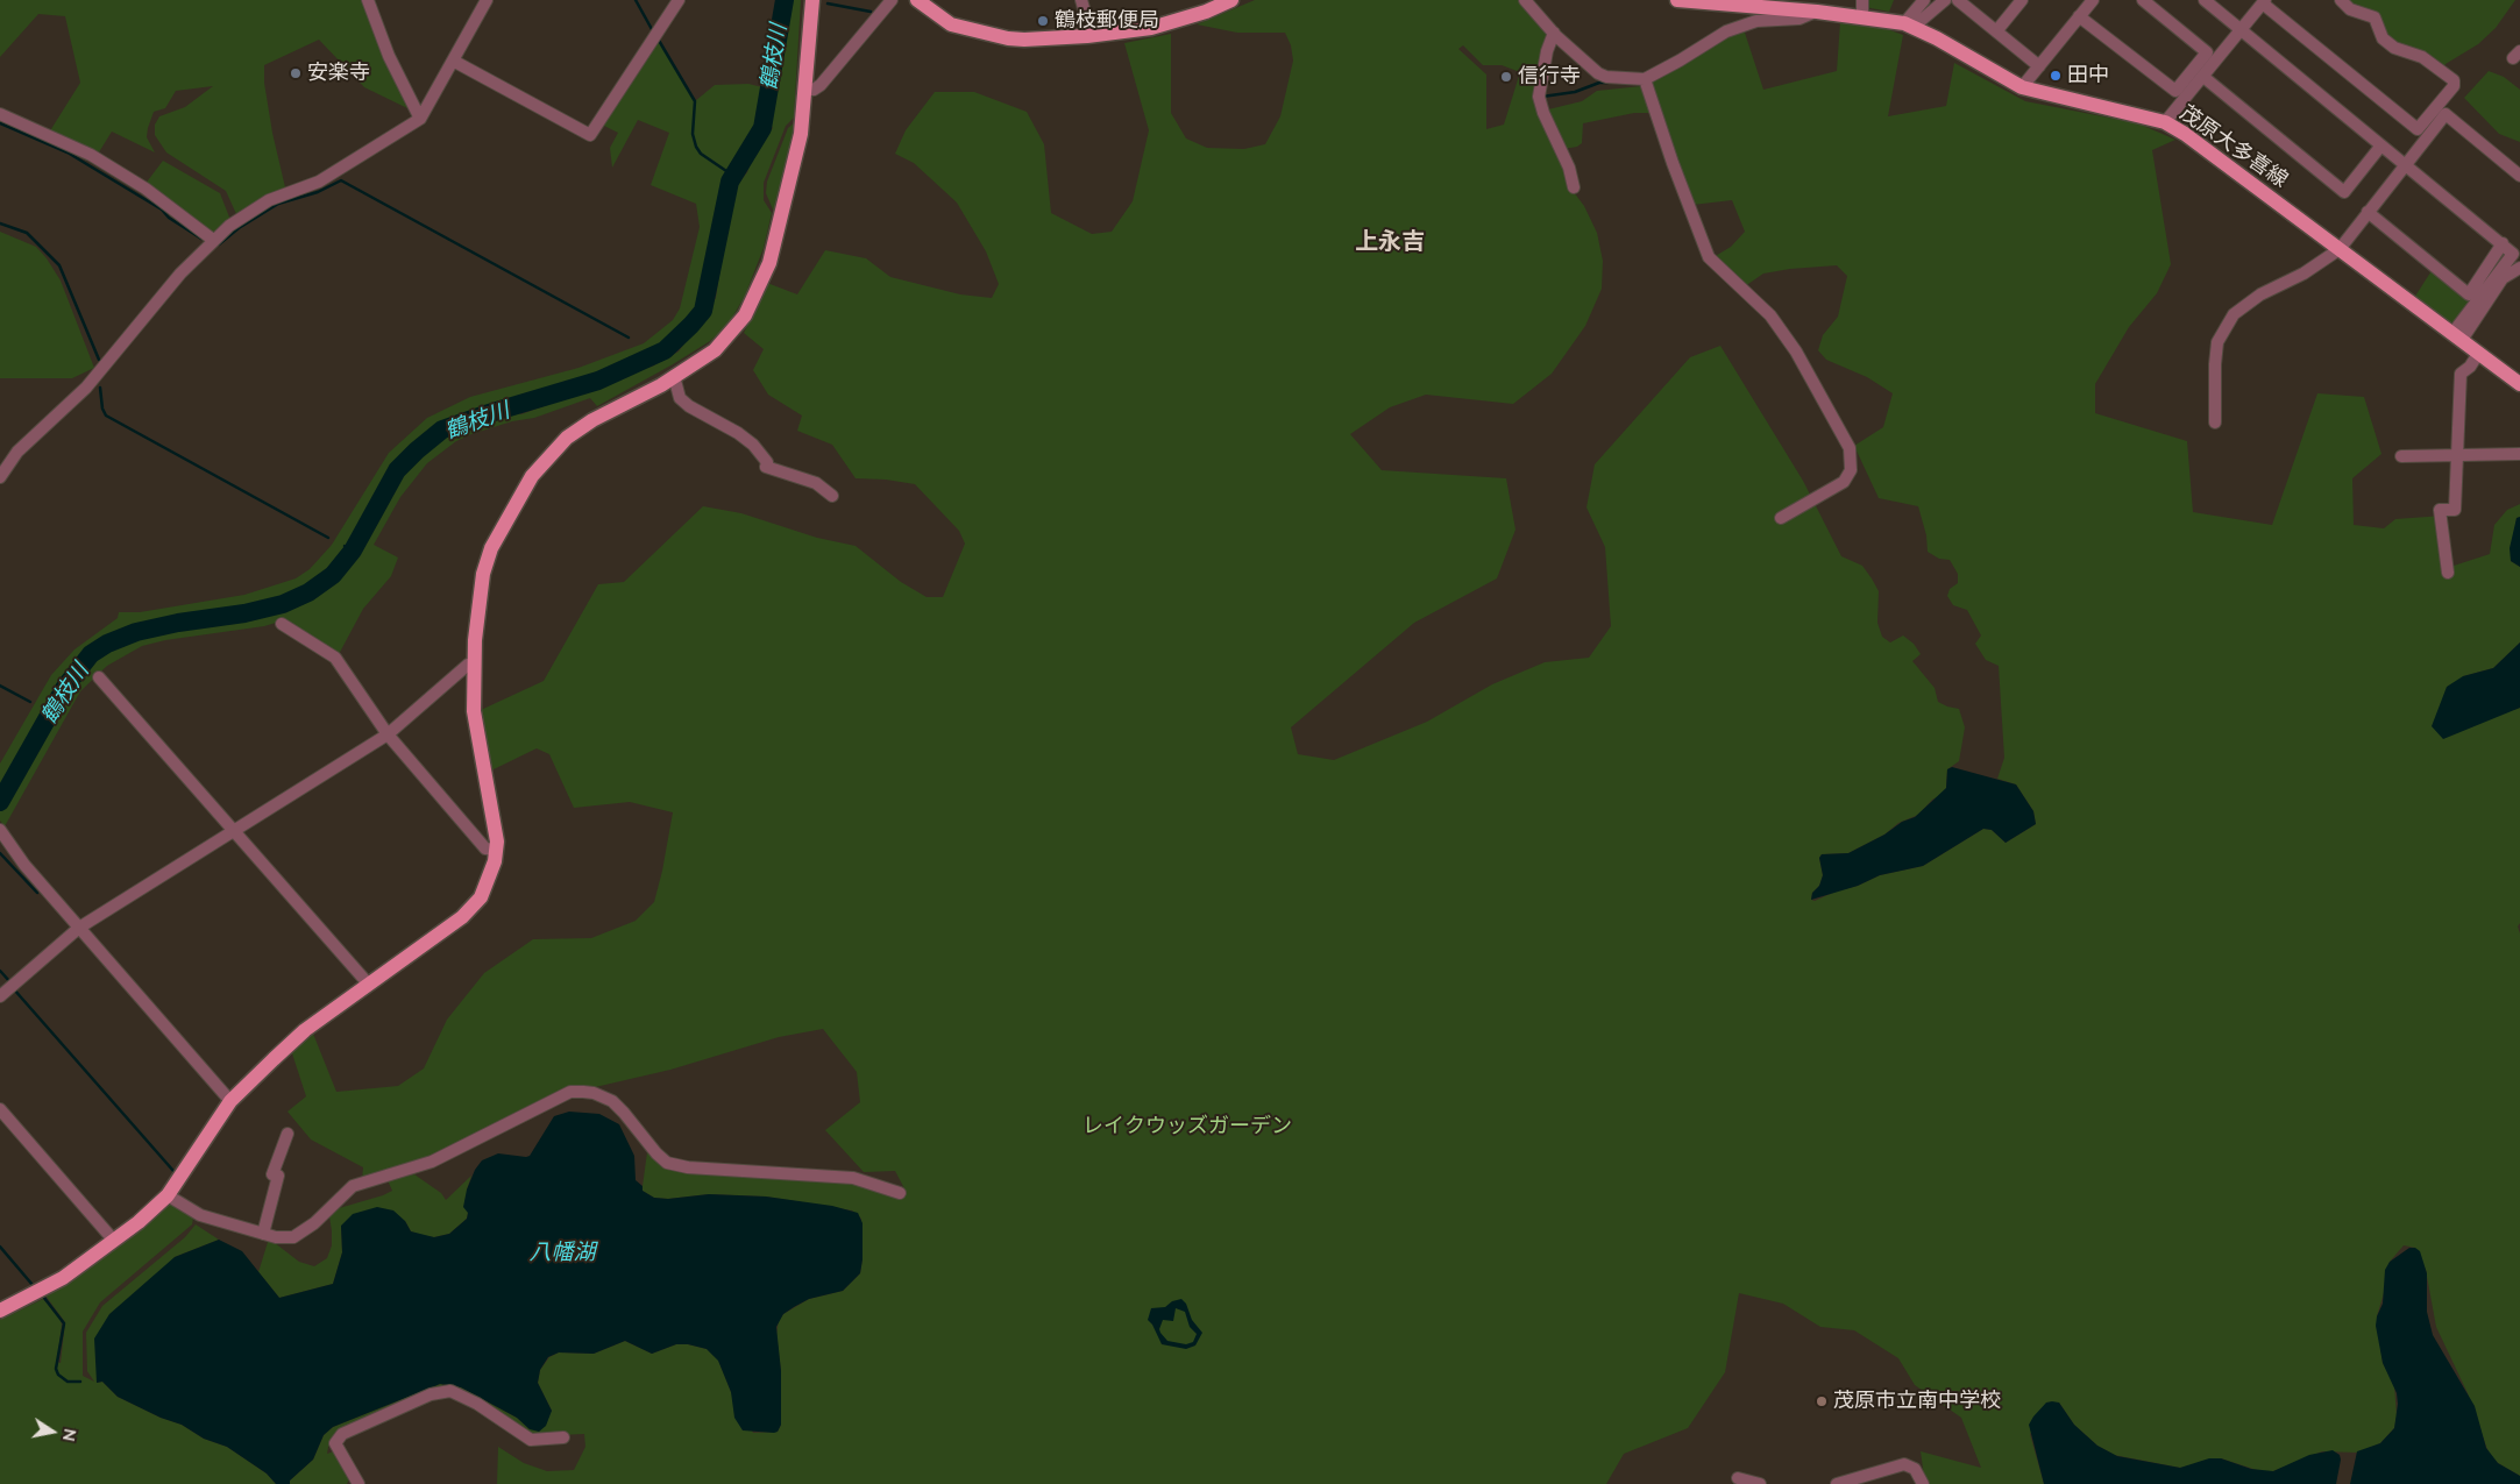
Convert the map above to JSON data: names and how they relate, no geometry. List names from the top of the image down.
{
  "streets": {
    "main road": ["茂原大多喜線"]
  },
  "districts": ["上永吉"],
  "water": ["鶴枝川", "八幡湖"],
  "parks": ["レイクウッズガーデン"],
  "places": [
    "鶴枝郵便局",
    "安楽寺",
    "田中",
    "信行寺",
    "茂原市立南中学校"
  ],
  "north": "right"
}
